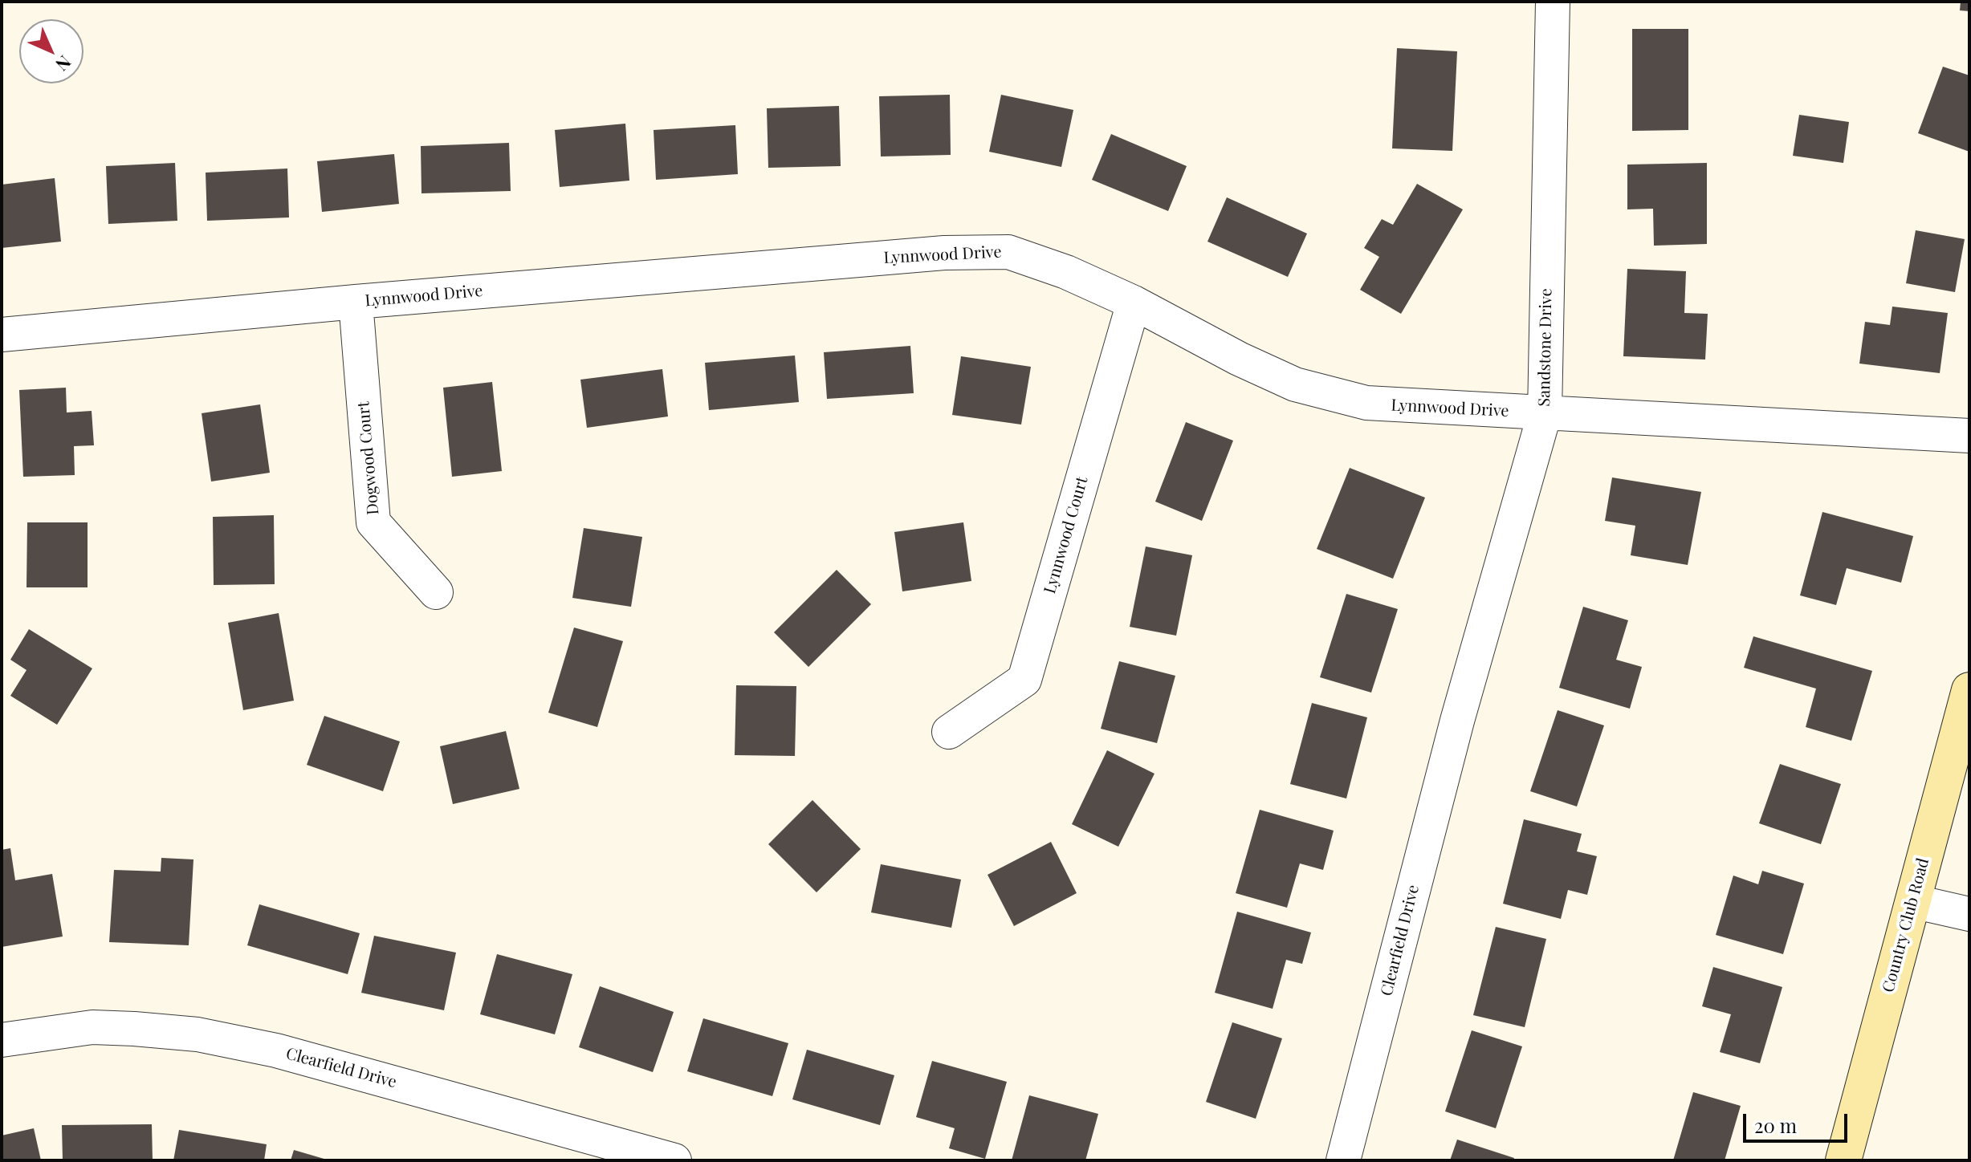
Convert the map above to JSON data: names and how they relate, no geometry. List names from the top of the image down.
{
  "streets": {
    "main road": ["Country Club Road"],
    "street": [
      "Lynnwood Drive",
      "Sandstone Drive",
      "Dogwood Court",
      "Lynnwood Court",
      "Clearfield Drive"
    ]
  },
  "crossings": [
    ["Lynnwood Drive", "Sandstone Drive"],
    ["Lynnwood Drive", "Dogwood Court"],
    ["Lynnwood Drive", "Lynnwood Court"],
    ["Sandstone Drive", "Clearfield Drive"]
  ],
  "scale_bar": "20 m",
  "north": "bottom right"
}
